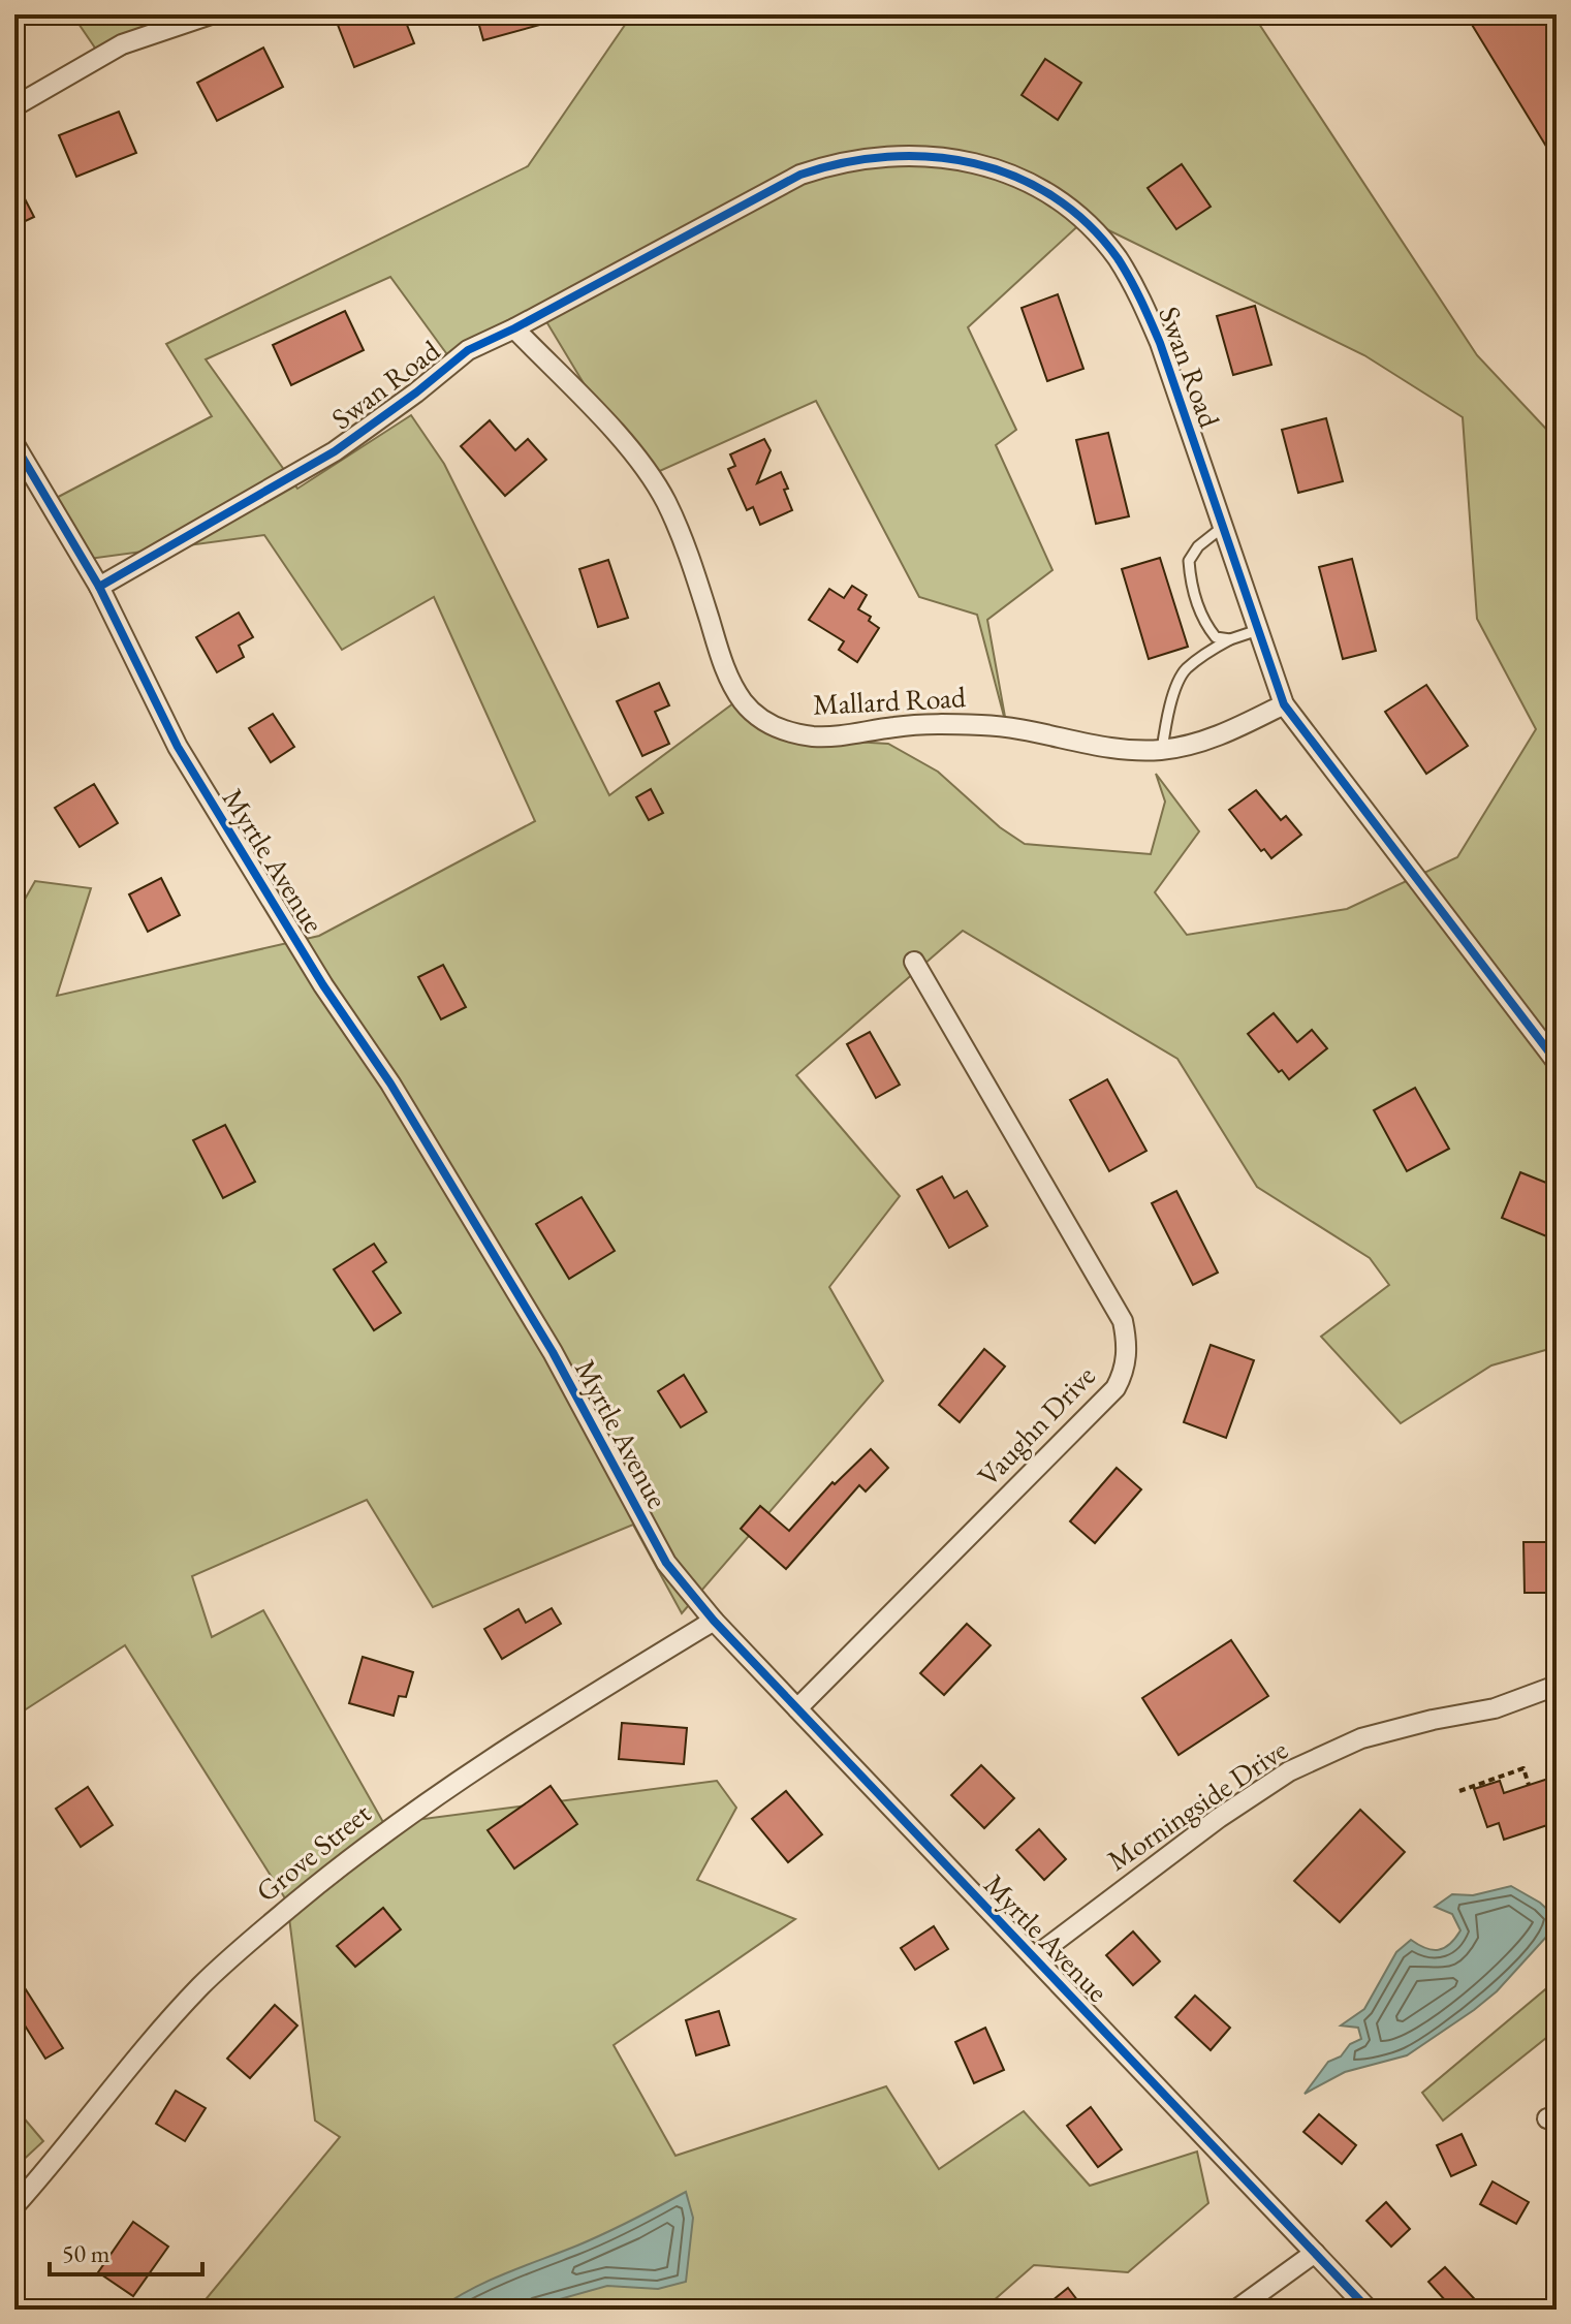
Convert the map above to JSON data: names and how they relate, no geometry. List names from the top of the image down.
{
  "streets": {
    "street": [
      "Swan Road",
      "Mallard Road",
      "Myrtle Avenue",
      "Vaughn Drive",
      "Morningside Drive",
      "Grove Street"
    ]
  },
  "crossings": [
    ["Swan Road", "Mallard Road"],
    ["Swan Road", "Myrtle Avenue"],
    ["Myrtle Avenue", "Vaughn Drive"],
    ["Myrtle Avenue", "Morningside Drive"],
    ["Myrtle Avenue", "Grove Street"]
  ],
  "scale_bar": "50 m"
}
